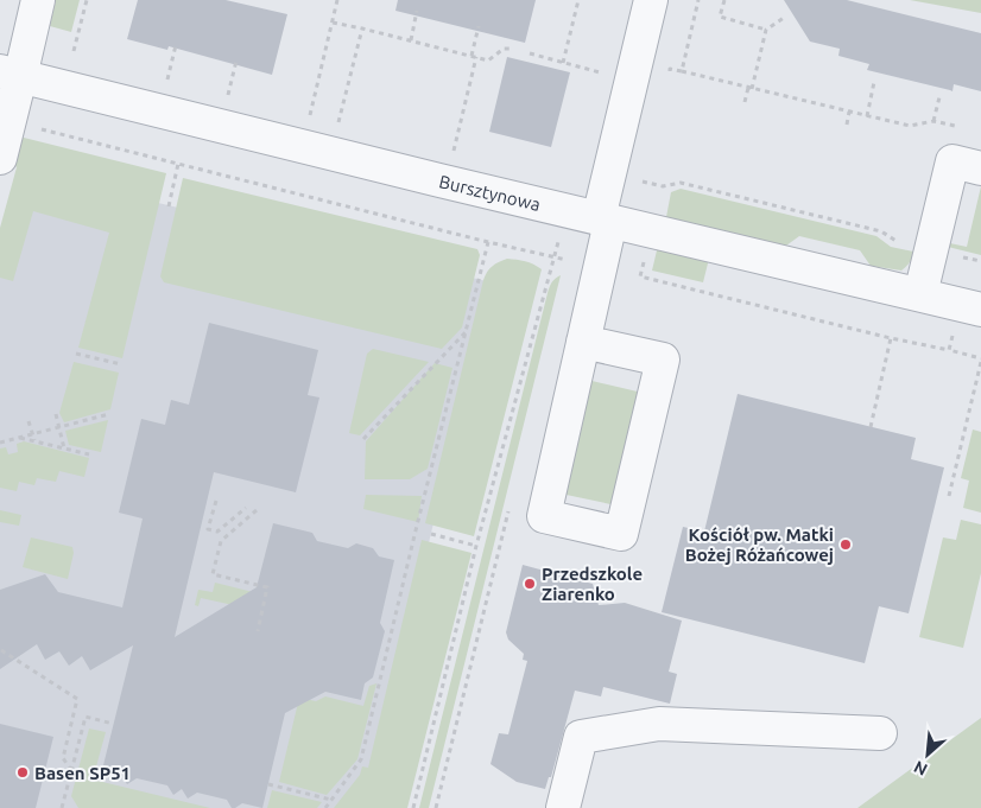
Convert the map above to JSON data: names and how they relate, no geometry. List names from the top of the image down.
{
  "streets": {
    "street": ["Bursztynowa"]
  },
  "places": ["Kościół pw. Matki Bożej Różańcowej", "Przedszkole Ziarenko", "Basen SP51"],
  "north": "bottom left"
}
